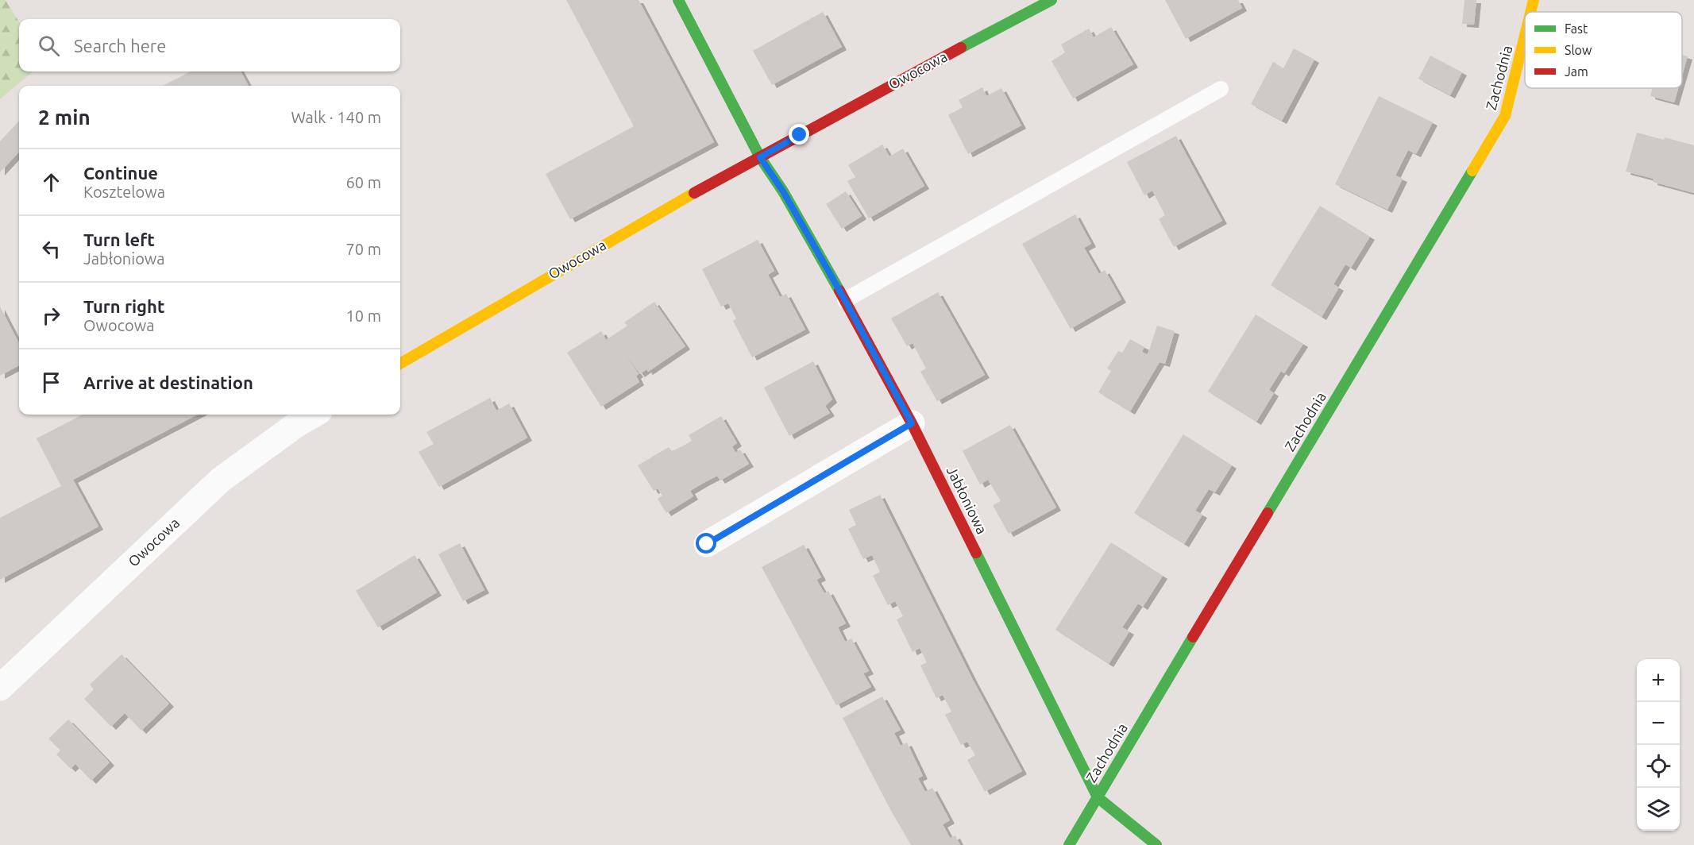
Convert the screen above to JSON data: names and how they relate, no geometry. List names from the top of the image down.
{
  "streets": {
    "street": ["Owocowa", "Zachodnia", "Jabłoniowa"]
  },
  "crossings": [
    ["Owocowa", "Jabłoniowa"],
    ["Zachodnia", "Jabłoniowa"]
  ],
  "legend": ["Fast", "Slow", "Jam"],
  "page": {
    "search": "Search here",
    "heading": ["2 min", "Walk · 140 m"],
    "list": [
      ["Continue", "Kosztelowa", "60 m"],
      ["Turn left", "Jabłoniowa", "70 m"],
      ["Turn right", "Owocowa", "10 m"],
      "Arrive at destination"
    ],
    "map_buttons": ["+", "−"]
  }
}
